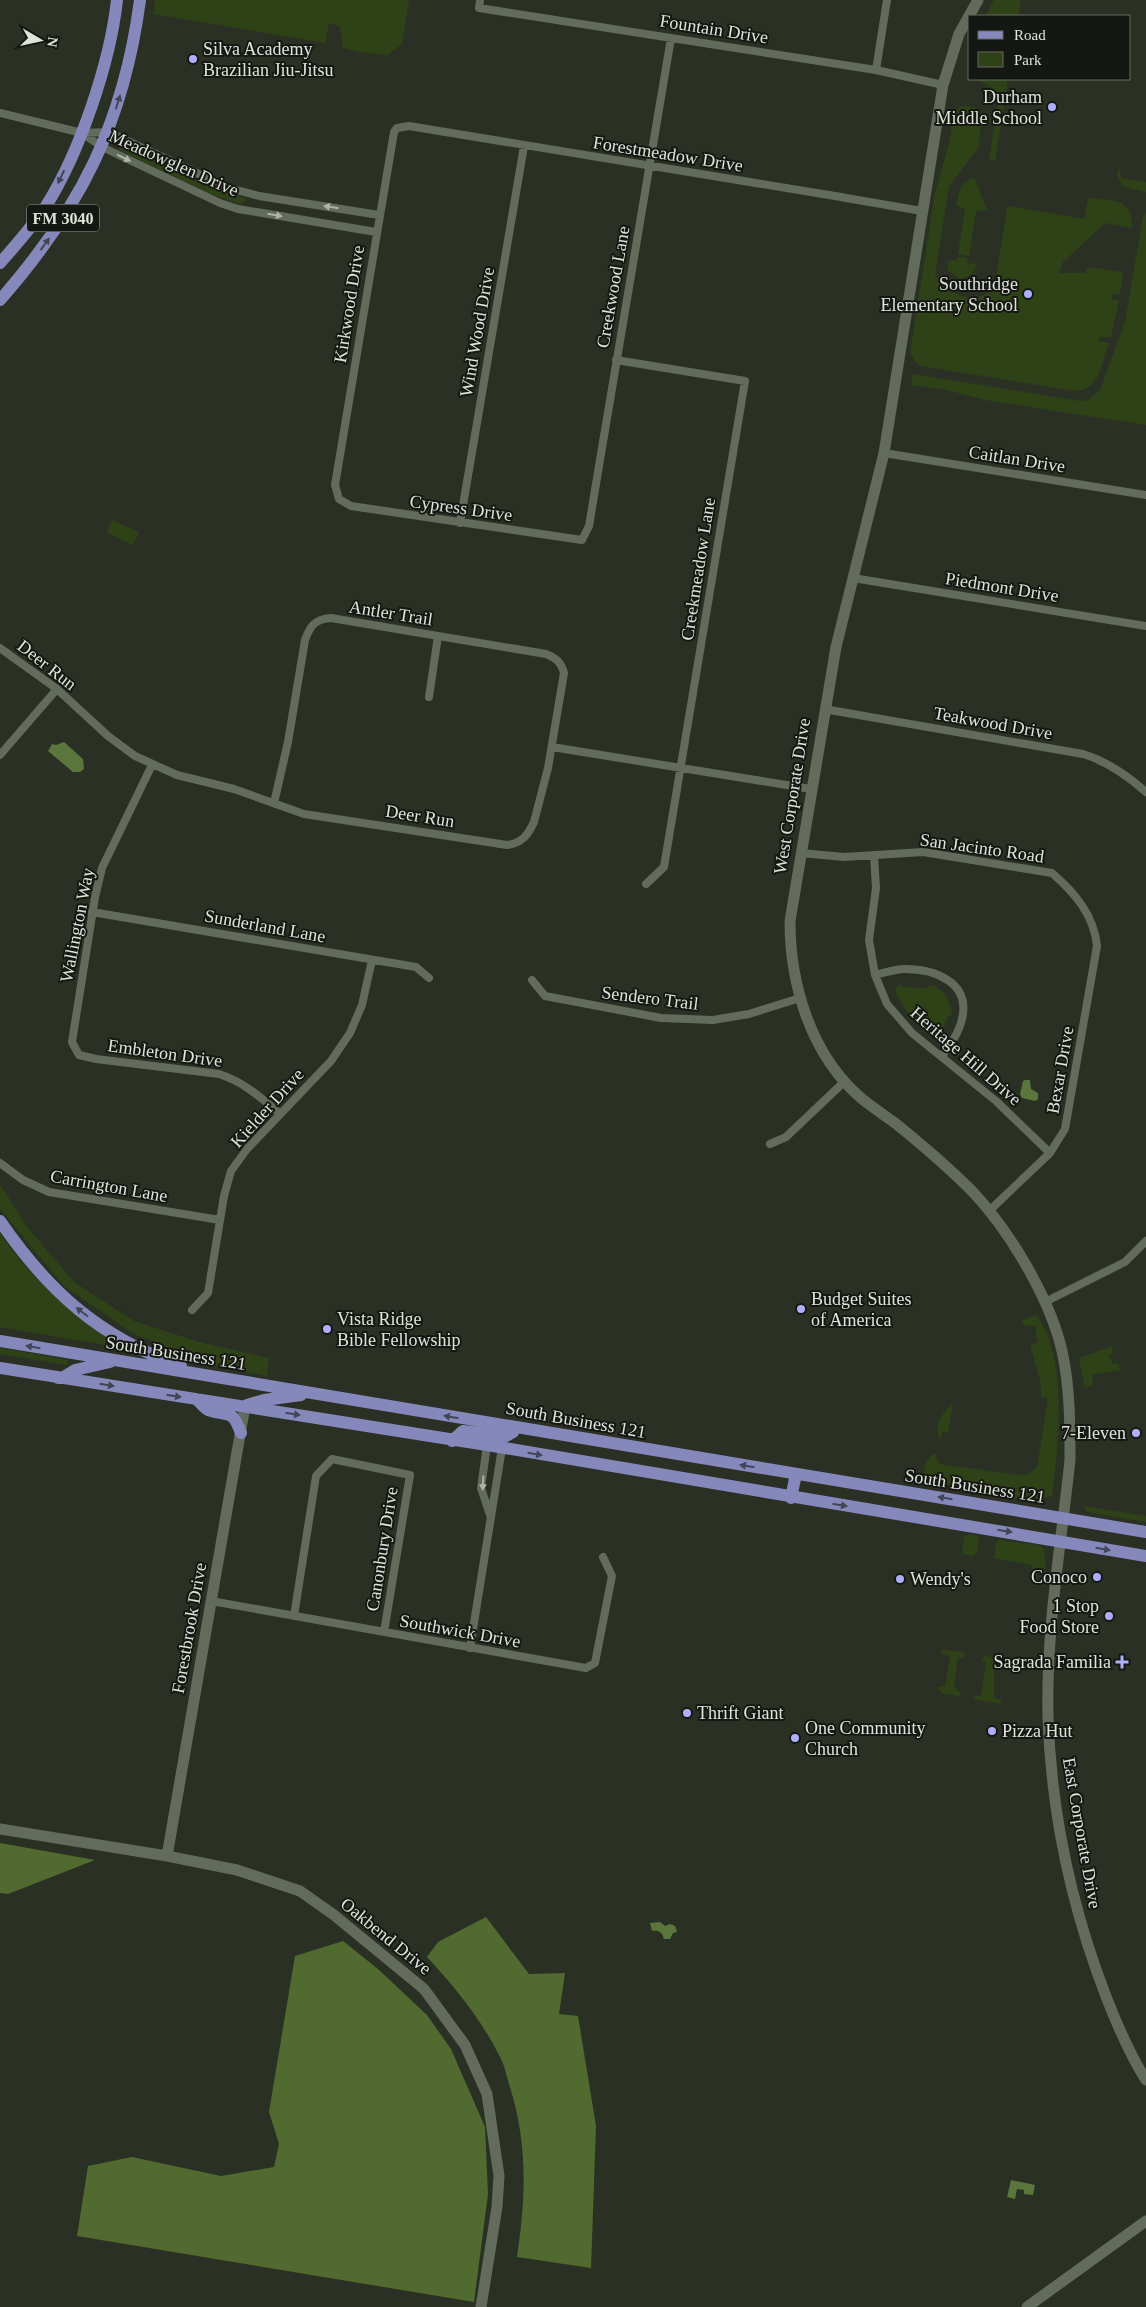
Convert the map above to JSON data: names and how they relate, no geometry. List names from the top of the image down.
{
  "streets": {
    "main road": ["FM 3040", "South Business 121"],
    "street": [
      "Fountain Drive",
      "Forestmeadow Drive",
      "Meadowglen Drive",
      "Creekwood Lane",
      "Kirkwood Drive",
      "Wind Wood Drive",
      "Caitlan Drive",
      "Cypress Drive",
      "Creekmeadow Lane",
      "Piedmont Drive",
      "Antler Trail",
      "Deer Run",
      "Teakwood Drive",
      "West Corporate Drive",
      "San Jacinto Road",
      "Wallington Way",
      "Sunderland Lane",
      "Sendero Trail",
      "Embleton Drive",
      "Heritage Hill Drive",
      "Bexar Drive",
      "Kielder Drive",
      "Carrington Lane",
      "Canonbury Drive",
      "Forestbrook Drive",
      "Southwick Drive",
      "East Corporate Drive",
      "Oakbend Drive"
    ]
  },
  "crossings": [
    ["Fountain Drive", "Creekwood Lane"],
    ["Fountain Drive", "West Corporate Drive"],
    ["Forestmeadow Drive", "Creekwood Lane"],
    ["Forestmeadow Drive", "Kirkwood Drive"],
    ["Forestmeadow Drive", "Wind Wood Drive"],
    ["Forestmeadow Drive", "West Corporate Drive"],
    ["Meadowglen Drive", "FM 3040"],
    ["Meadowglen Drive", "Kirkwood Drive"],
    ["Creekwood Lane", "Cypress Drive"],
    ["Creekwood Lane", "Creekmeadow Lane"],
    ["Kirkwood Drive", "Cypress Drive"],
    ["Wind Wood Drive", "Cypress Drive"],
    ["Caitlan Drive", "West Corporate Drive"],
    ["Piedmont Drive", "West Corporate Drive"],
    ["Antler Trail", "Deer Run"],
    ["Deer Run", "Wallington Way"],
    ["Teakwood Drive", "West Corporate Drive"],
    ["West Corporate Drive", "San Jacinto Road"],
    ["West Corporate Drive", "Sendero Trail"],
    ["West Corporate Drive", "Bexar Drive"],
    ["West Corporate Drive", "South Business 121"],
    ["West Corporate Drive", "East Corporate Drive"],
    ["San Jacinto Road", "Heritage Hill Drive"],
    ["San Jacinto Road", "Bexar Drive"],
    ["Wallington Way", "Sunderland Lane"],
    ["Wallington Way", "Embleton Drive"],
    ["Sunderland Lane", "Kielder Drive"],
    ["Embleton Drive", "Kielder Drive"],
    ["Heritage Hill Drive", "Bexar Drive"],
    ["Kielder Drive", "Carrington Lane"],
    ["South Business 121", "East Corporate Drive"],
    ["Canonbury Drive", "Southwick Drive"],
    ["Forestbrook Drive", "Southwick Drive"],
    ["Forestbrook Drive", "Oakbend Drive"]
  ],
  "places": {
    "other": [
      "Silva Academy Brazilian Jiu-Jitsu",
      "Durham Middle School",
      "Southridge Elementary School",
      "Budget Suites of America",
      "Vista Ridge Bible Fellowship",
      "7-Eleven",
      "Conoco",
      "Wendy's",
      "1 Stop Food Store",
      "Thrift Giant",
      "Pizza Hut",
      "One Community Church"
    ],
    "health": ["Sagrada Familia"]
  },
  "legend": ["Road", "Park"],
  "north": "right"
}
